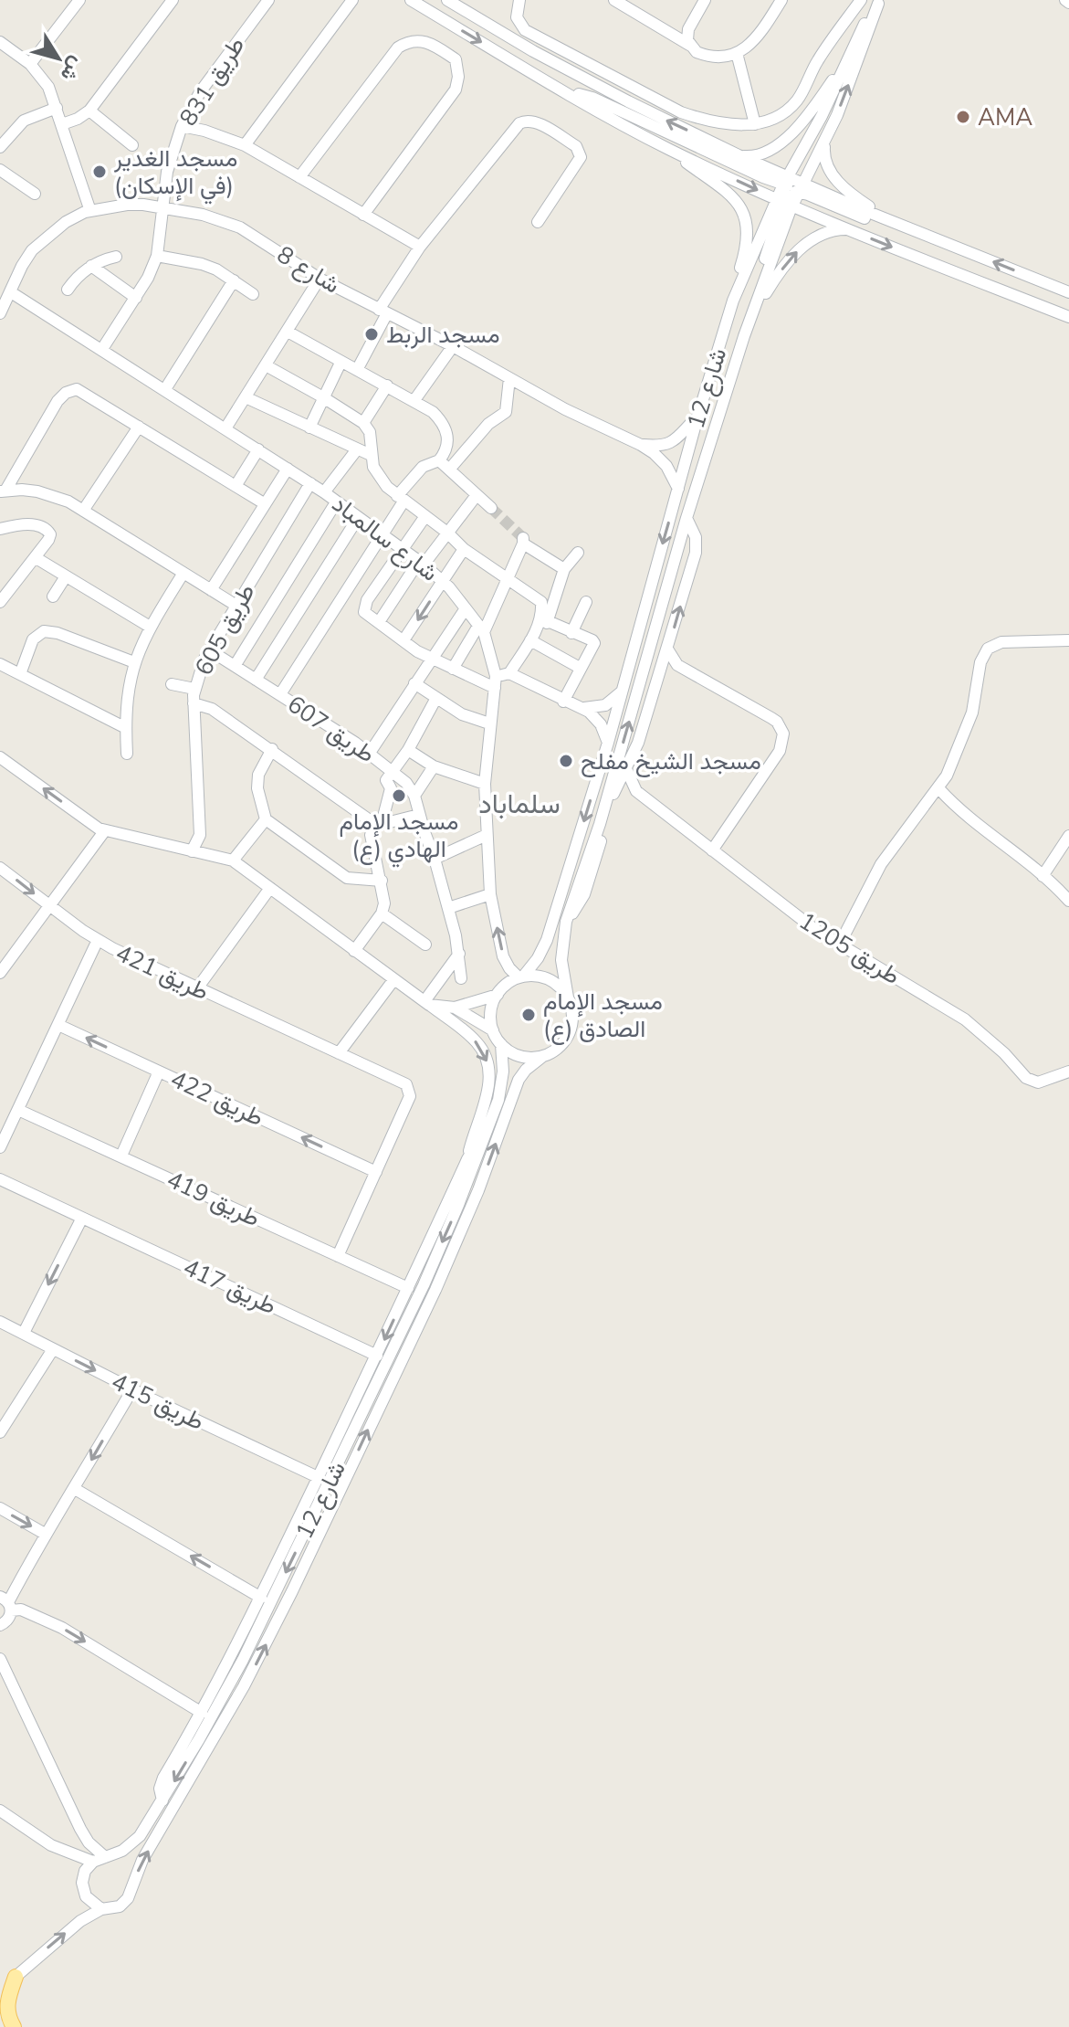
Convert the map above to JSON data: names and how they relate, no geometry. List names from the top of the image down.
{
  "streets": {
    "street": [
      "طريق 831",
      "شارع 8",
      "شارع 12",
      "شارع سالمباد",
      "طريق 605",
      "طريق 607",
      "طريق 1205",
      "طريق 421",
      "طريق 422",
      "طريق 419",
      "طريق 417",
      "طريق 415"
    ]
  },
  "crossings": [
    ["طريق 831", "شارع 8"],
    ["طريق 831", "شارع سالمباد"],
    ["شارع 8", "شارع 12"],
    ["شارع 8", "شارع سالمباد"],
    ["شارع 12", "شارع سالمباد"],
    ["شارع سالمباد", "طريق 605"],
    ["طريق 605", "طريق 607"],
    ["طريق 421", "طريق 422"]
  ],
  "one_way": ["طريق 422"],
  "districts": ["سلماباد"],
  "places": [
    "AMA",
    "مسجد الغدير (في الإسكان)",
    "مسجد الربط",
    "مسجد الشيخ مفلح",
    "مسجد الإمام الهادي (ع)",
    "مسجد الإمام الصادق (ع)"
  ],
  "north": "bottom right"
}
